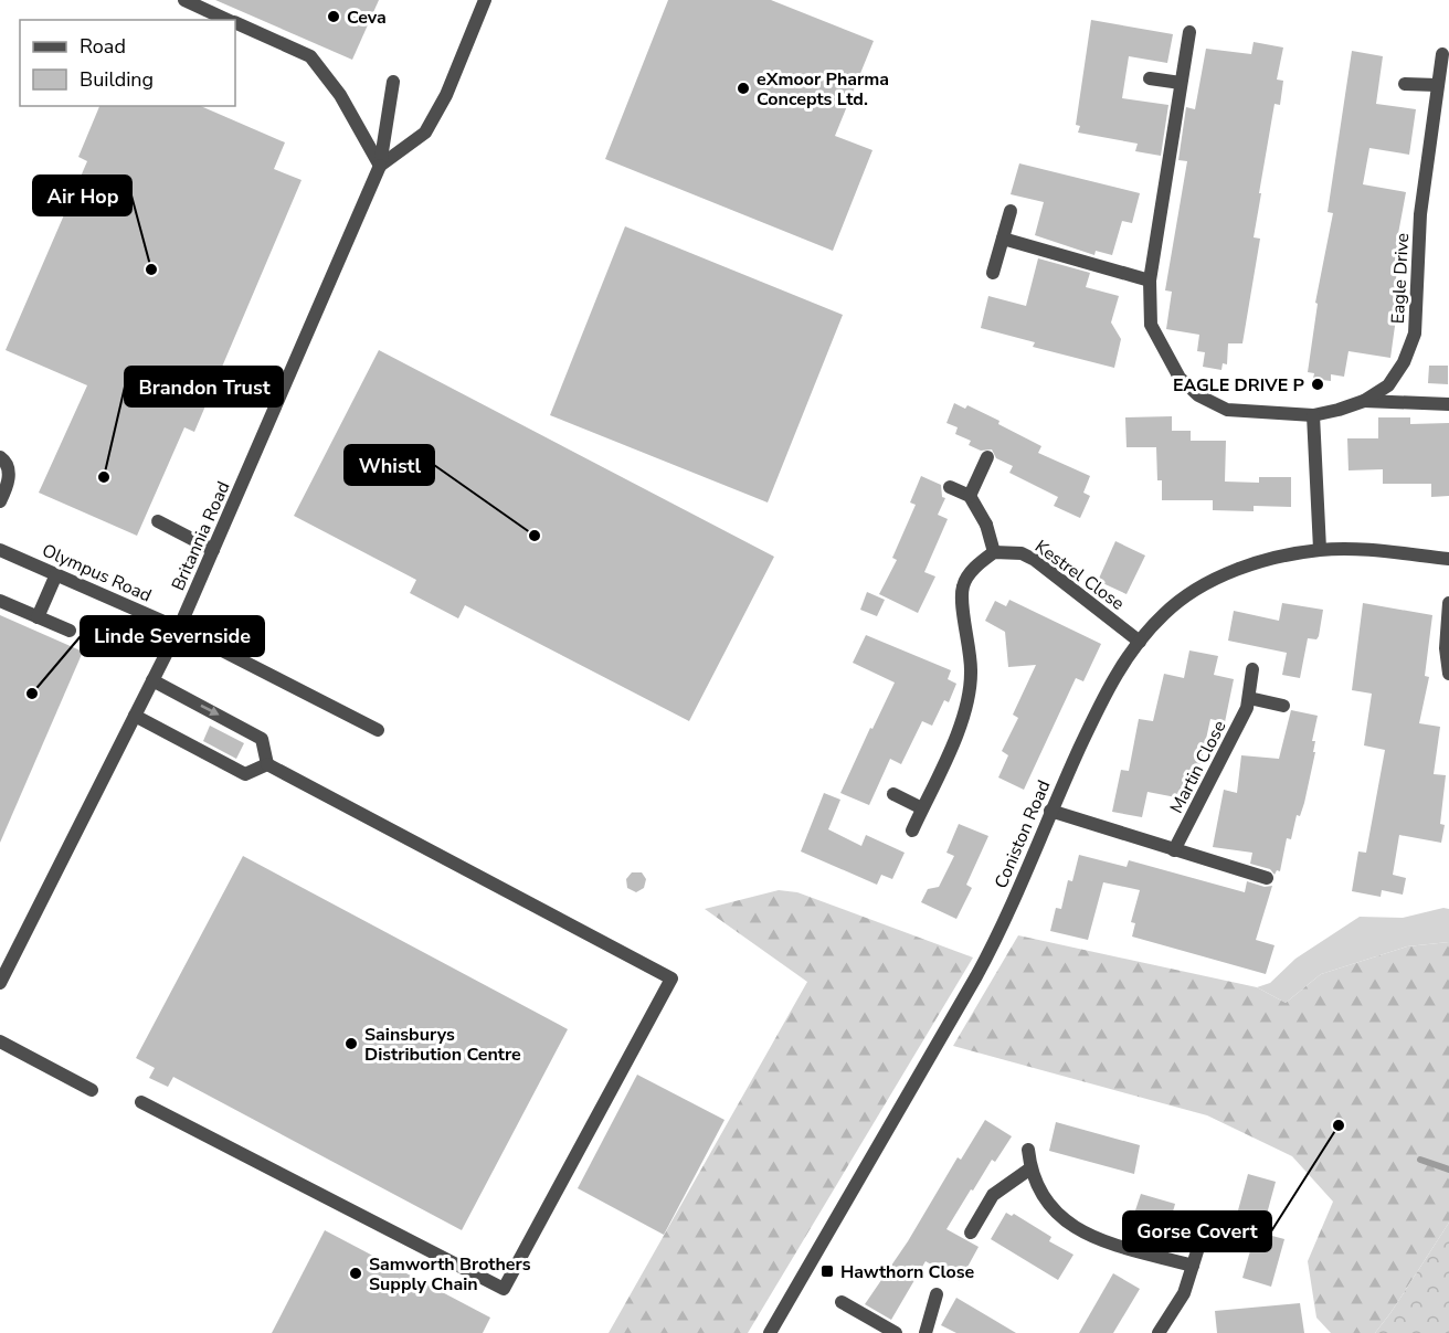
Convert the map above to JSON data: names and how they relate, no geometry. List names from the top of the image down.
{
  "streets": {
    "street": [
      "Eagle Drive",
      "Britannia Road",
      "Olympus Road",
      "Kestrel Close",
      "Martin Close",
      "Coniston Road"
    ]
  },
  "crossings": [
    ["Britannia Road", "Olympus Road"],
    ["Kestrel Close", "Coniston Road"]
  ],
  "places": {
    "other": [
      "Ceva",
      "eXmoor Pharma Concepts Ltd.",
      "Air Hop",
      "EAGLE DRIVE P",
      "Brandon Trust",
      "Whistl",
      "Linde Severnside",
      "Sainsburys Distribution Centre",
      "Gorse Covert",
      "Samworth Brothers Supply Chain"
    ],
    "transit": ["Hawthorn Close"]
  },
  "legend": ["Road", "Building"]
}
